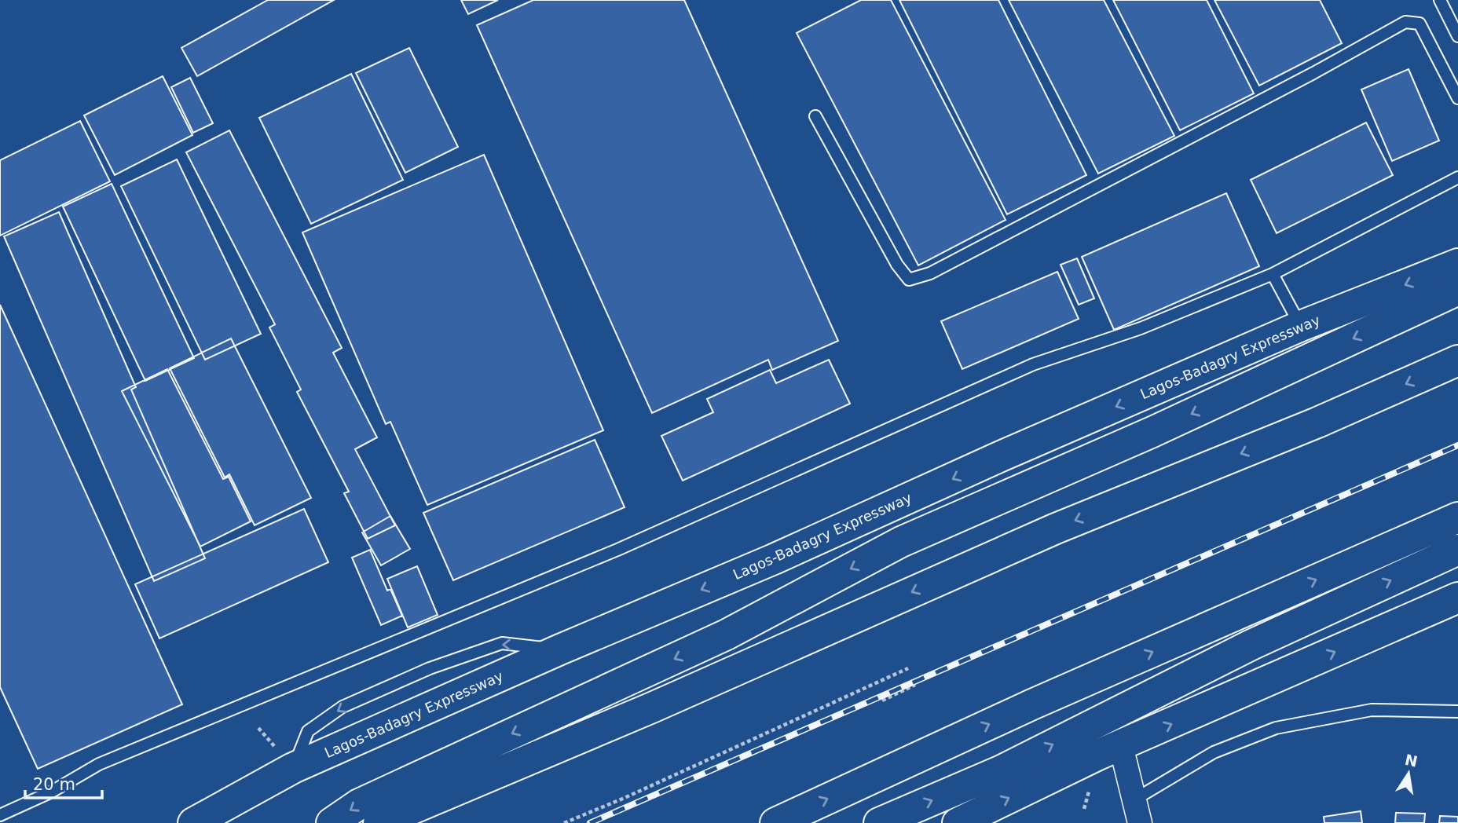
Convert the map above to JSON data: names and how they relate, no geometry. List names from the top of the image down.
{
  "streets": {
    "main road": ["Lagos-Badagry Expressway"]
  },
  "scale_bar": "20 m",
  "north": "top"
}
